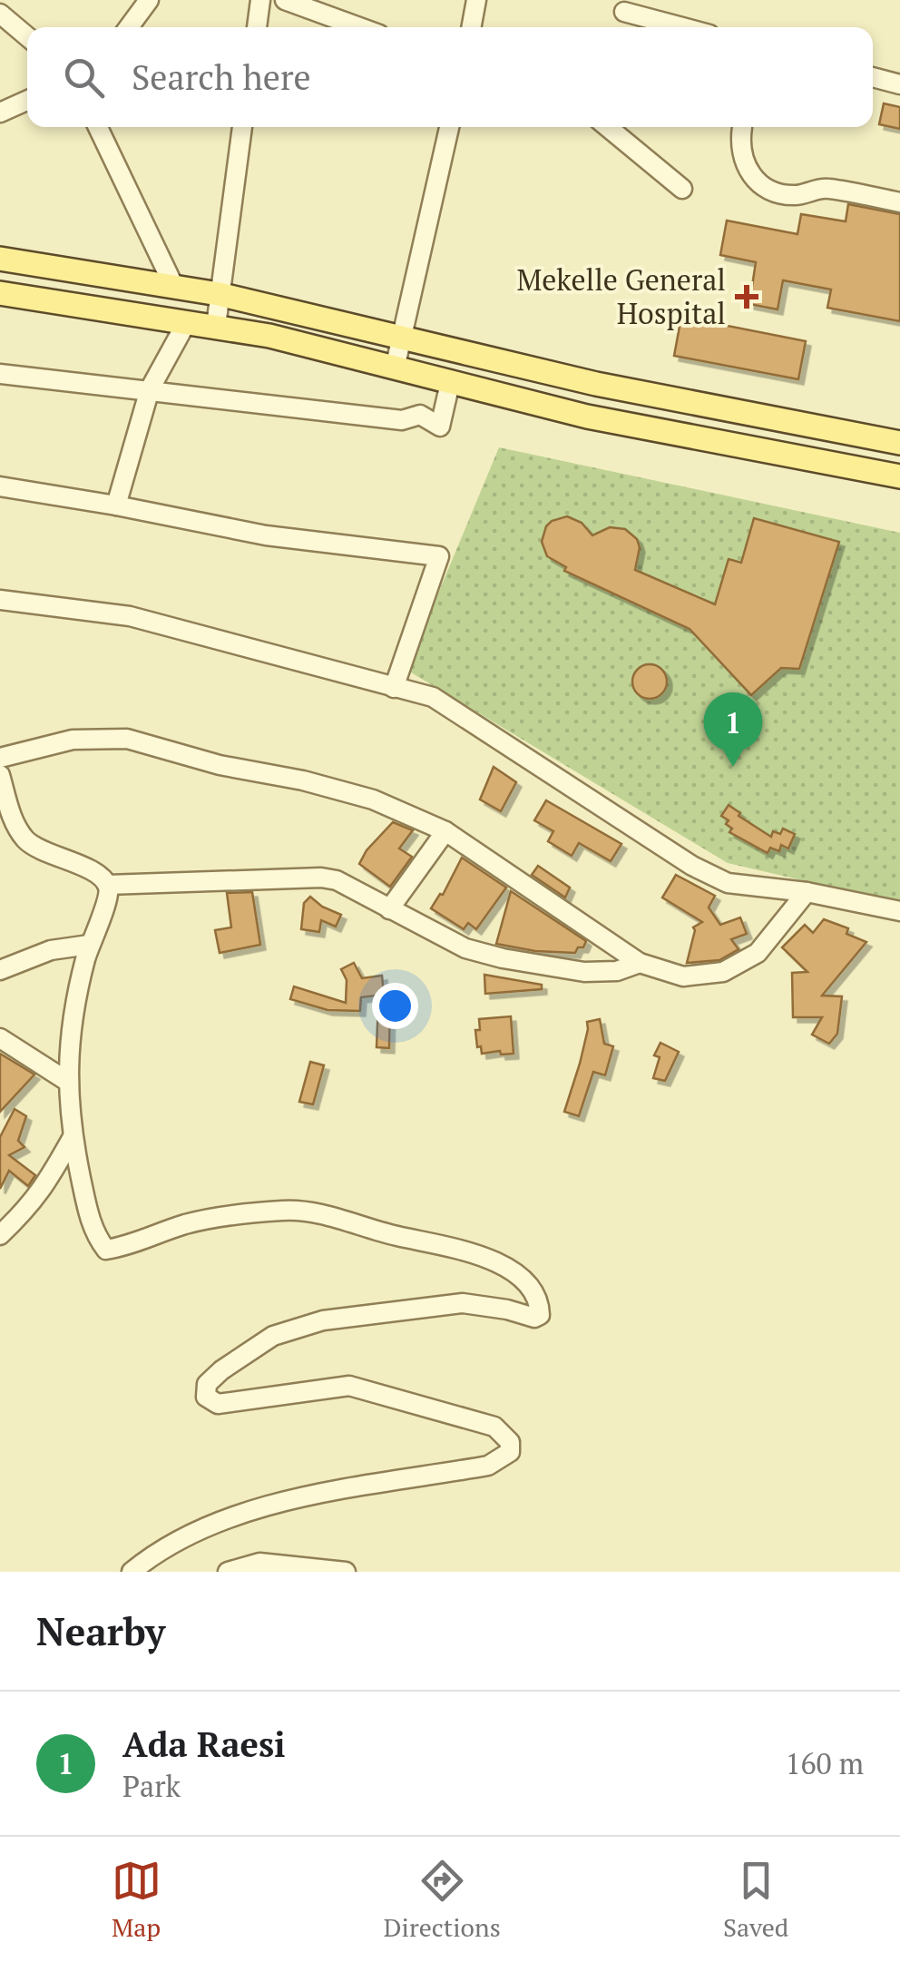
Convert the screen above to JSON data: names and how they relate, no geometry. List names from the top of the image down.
{
  "places": {
    "health": ["Mekelle General Hospital"]
  },
  "page": {
    "search": "Search here",
    "pins": "1",
    "heading": "Nearby",
    "list": [
      {
        "mark": "1",
        "name": "Ada Raesi",
        "note": "Park",
        "value": "160 m"
      }
    ],
    "nav": ["Map", "Directions", "Saved"]
  }
}
